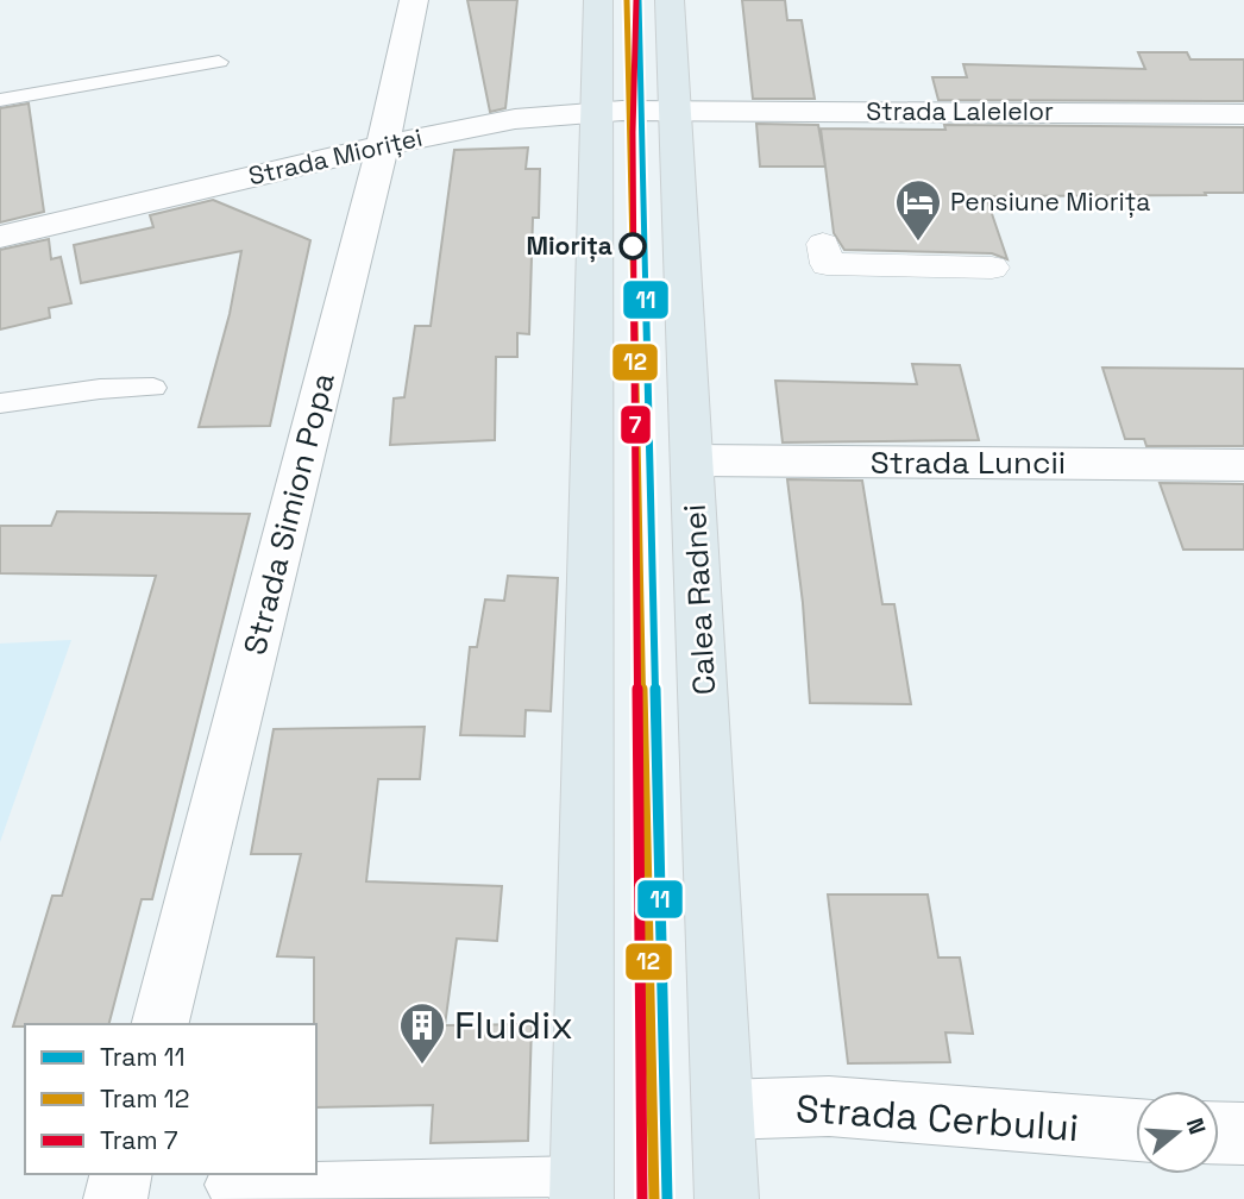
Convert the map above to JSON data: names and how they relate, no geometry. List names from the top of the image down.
{
  "streets": {
    "main road": ["Calea Radnei"],
    "street": [
      "Strada Lalelelor",
      "Strada Mioriței",
      "Strada Luncii",
      "Strada Simion Popa",
      "Strada Cerbului"
    ]
  },
  "crossings": [
    ["Strada Lalelelor", "Strada Mioriței"],
    ["Strada Lalelelor", "Calea Radnei"],
    ["Strada Mioriței", "Strada Simion Popa"],
    ["Strada Mioriței", "Calea Radnei"],
    ["Strada Luncii", "Calea Radnei"],
    ["Calea Radnei", "Strada Cerbului"]
  ],
  "places": {
    "hotel": ["Pensiune Miorița"],
    "other": ["Miorița"],
    "building": ["Fluidix"]
  },
  "lines": ["tram line 11", "tram line 12", "tram line 7"],
  "legend": ["Tram 11", "Tram 12", "Tram 7"],
  "north": "right"
}
